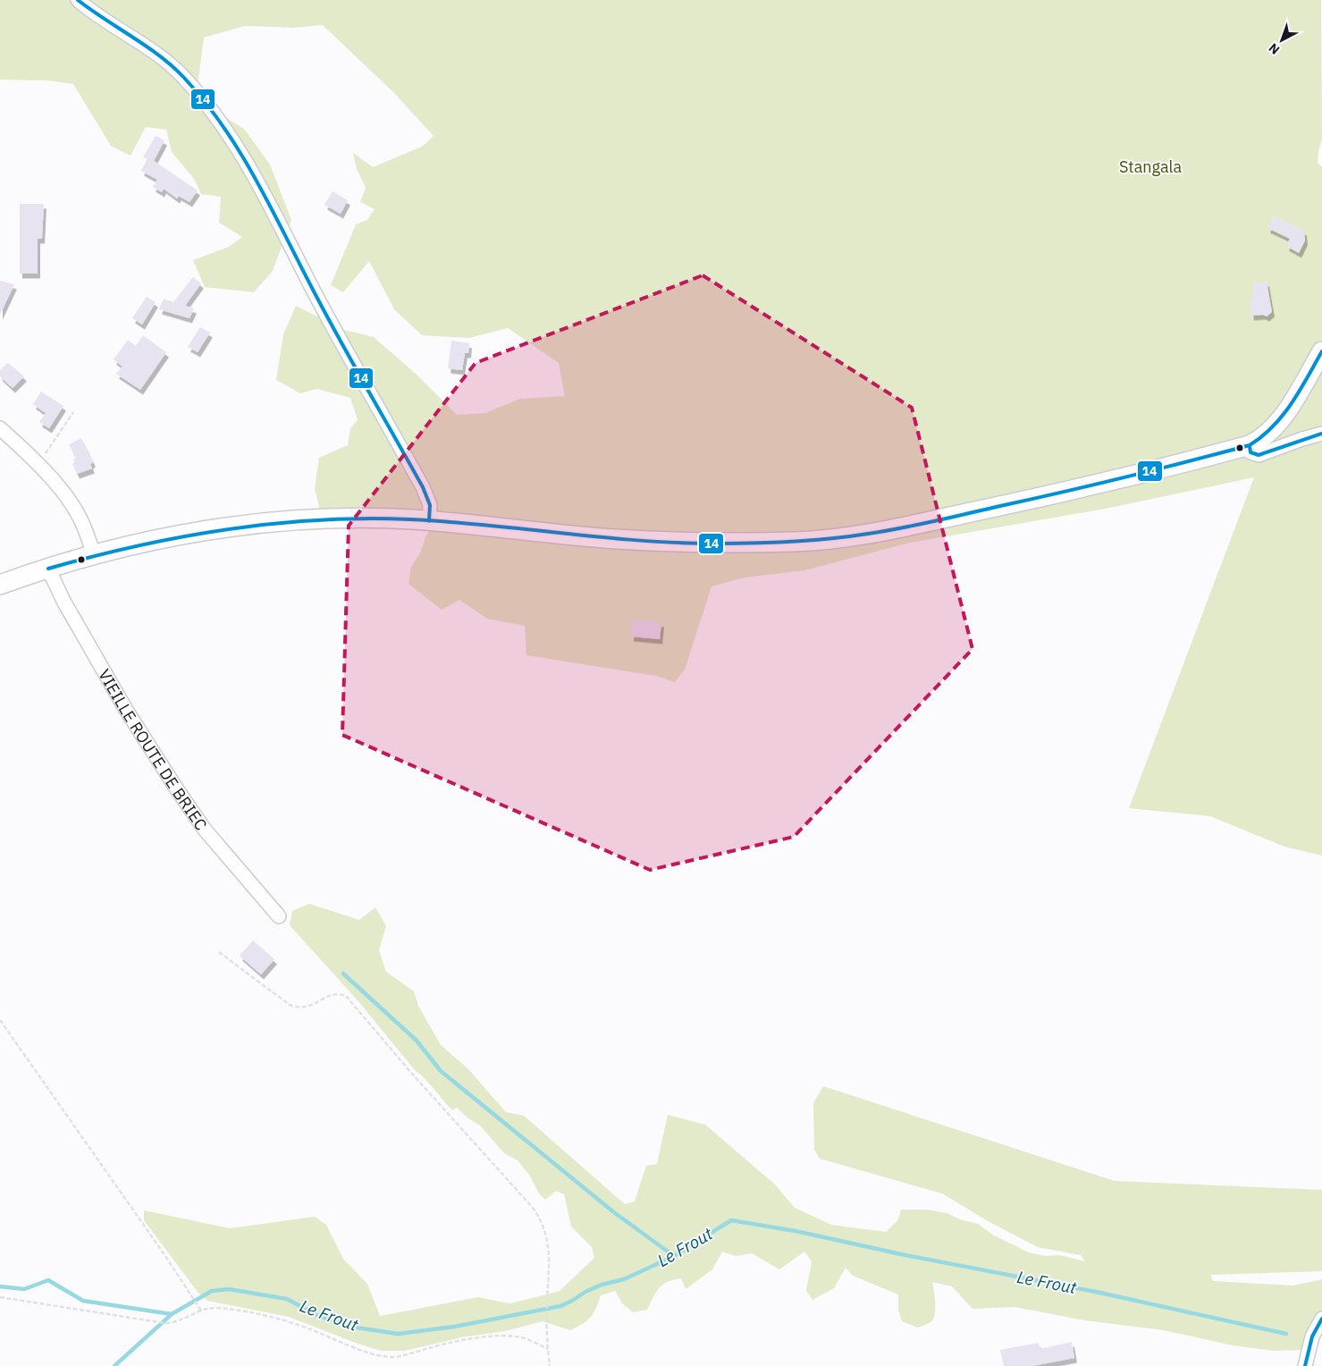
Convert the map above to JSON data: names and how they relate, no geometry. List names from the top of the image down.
{
  "streets": {
    "street": ["VIEILLE ROUTE DE BRIEC"]
  },
  "water": ["Le Frout"],
  "parks": ["Stangala"],
  "lines": ["transit line 14"],
  "north": "bottom left"
}
